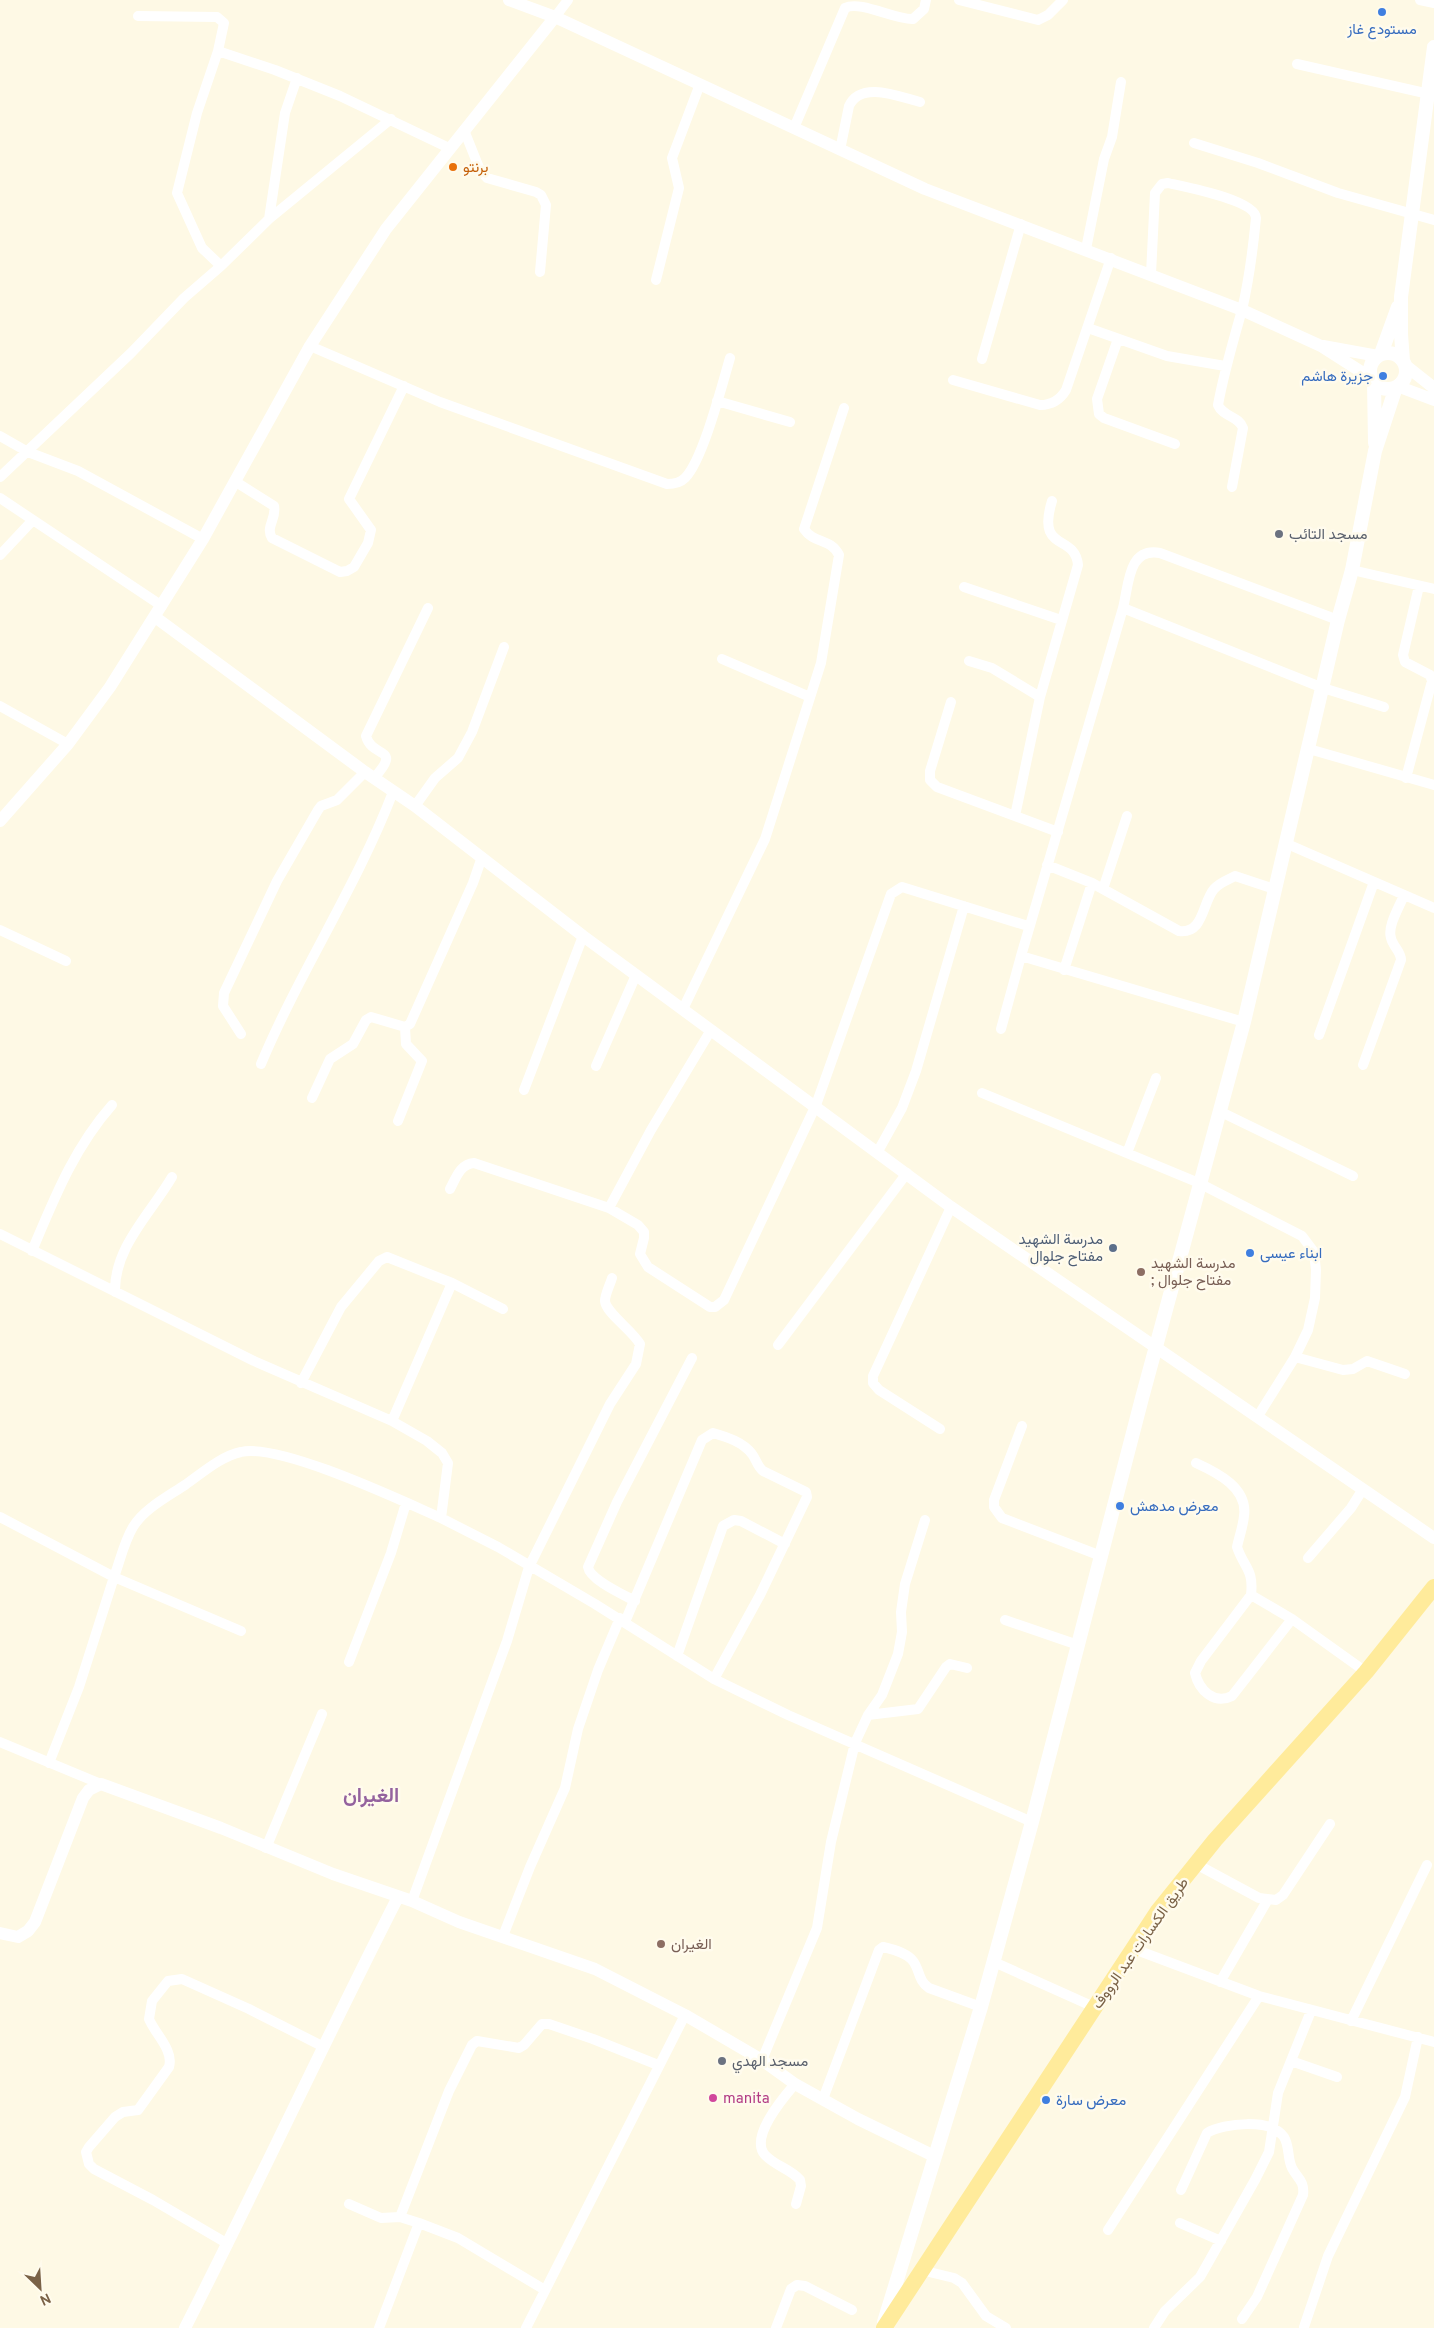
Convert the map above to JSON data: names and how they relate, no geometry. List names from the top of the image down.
{
  "streets": {
    "main road": ["طريق الكسارات عبد الرووف"]
  },
  "districts": ["الغيران"],
  "places": [
    "مستودع غاز",
    "برنتو",
    "جزيرة هاشم",
    "مسجد التائب",
    "مدرسة الشهيد مفتاح جلوال",
    "ابناء عيسى",
    "مدرسة الشهيد ; مفتاح جلوال",
    "معرض مدهش",
    "الغيران",
    "مسجد الهدي",
    "manita",
    "معرض سارة"
  ],
  "north": "bottom right"
}
